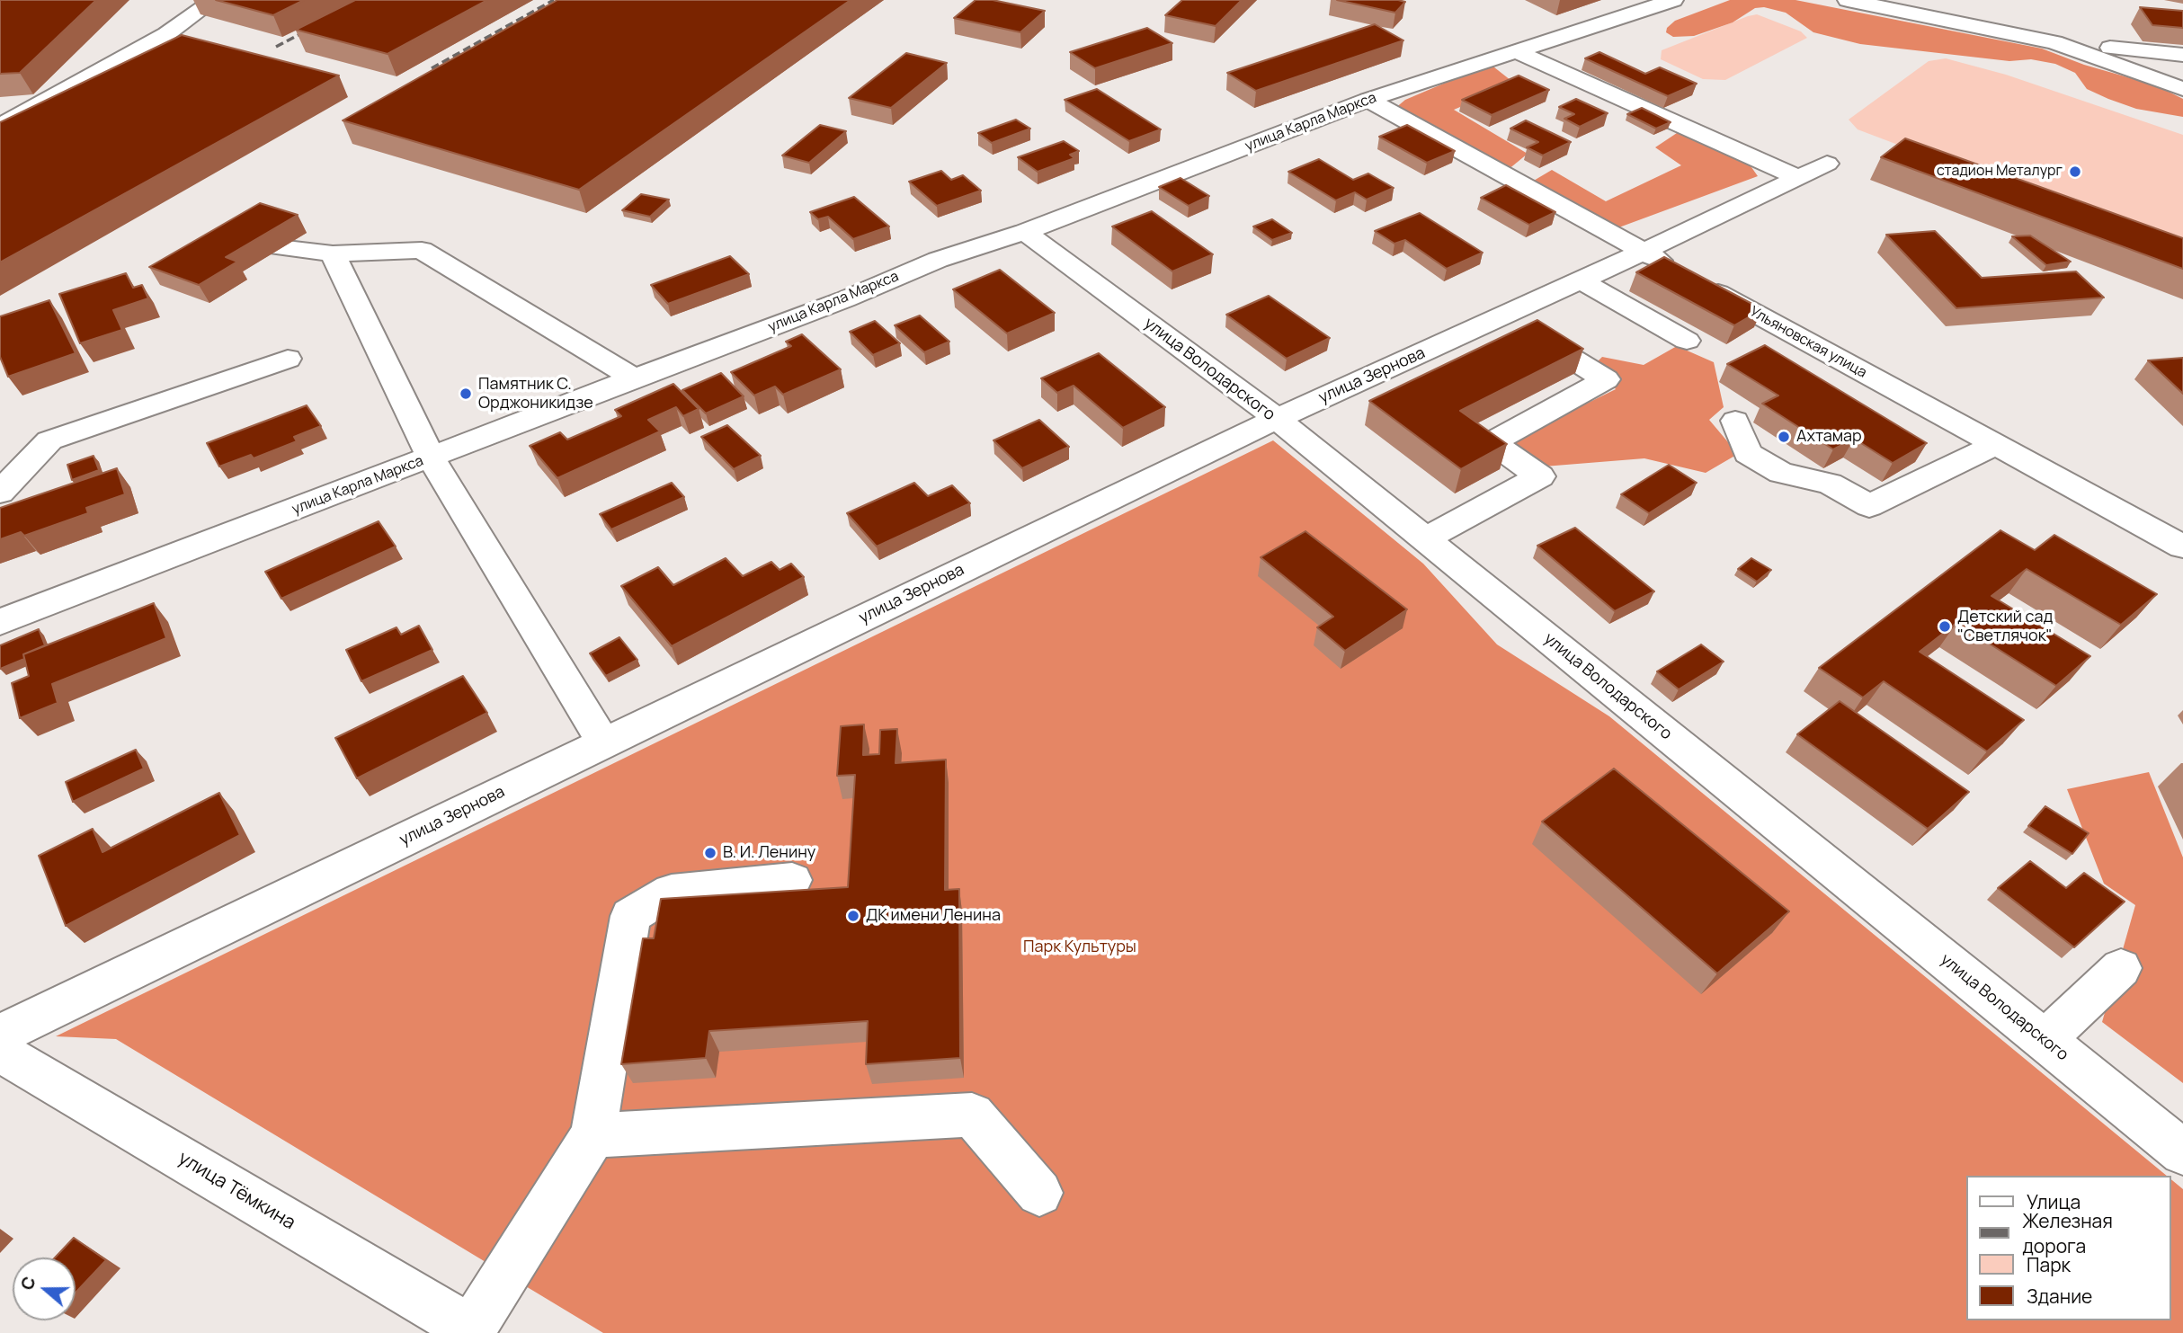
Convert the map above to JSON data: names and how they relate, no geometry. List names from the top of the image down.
{
  "streets": {
    "street": [
      "улица Карла Маркса",
      "Ульяновская улица",
      "улица Володарского",
      "улица Зернова",
      "улица Тёмкина"
    ]
  },
  "crossings": [
    ["улица Карла Маркса", "Ульяновская улица"],
    ["улица Карла Маркса", "улица Володарского"],
    ["Ульяновская улица", "улица Зернова"],
    ["улица Володарского", "улица Зернова"]
  ],
  "parks": ["Парк Культуры"],
  "places": [
    "стадион Металург",
    "Памятник С. Орджоникидзе",
    "Ахтамар",
    "Детский сад \"Светлячок\"",
    "В. И. Ленину",
    "ДК имени Ленина"
  ],
  "legend": [
    "Улица",
    "Железная дорога",
    "Парк",
    "Здание"
  ],
  "north": "left"
}
